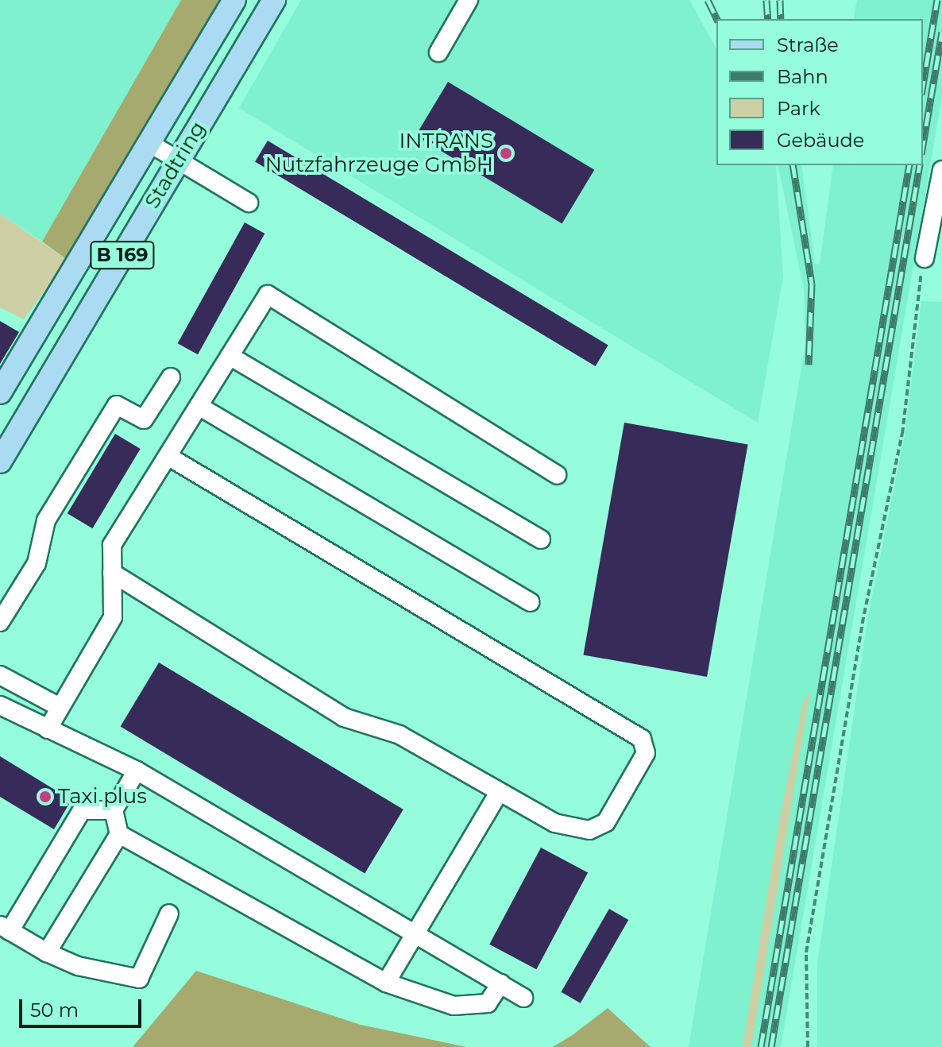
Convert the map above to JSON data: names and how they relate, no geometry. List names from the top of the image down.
{
  "streets": {
    "main road": ["Stadtring", "B 169"]
  },
  "places": ["INTRANS Nutzfahrzeuge GmbH", "Taxi plus"],
  "legend": [
    "Straße",
    "Bahn",
    "Park",
    "Gebäude"
  ],
  "scale_bar": "50 m"
}
